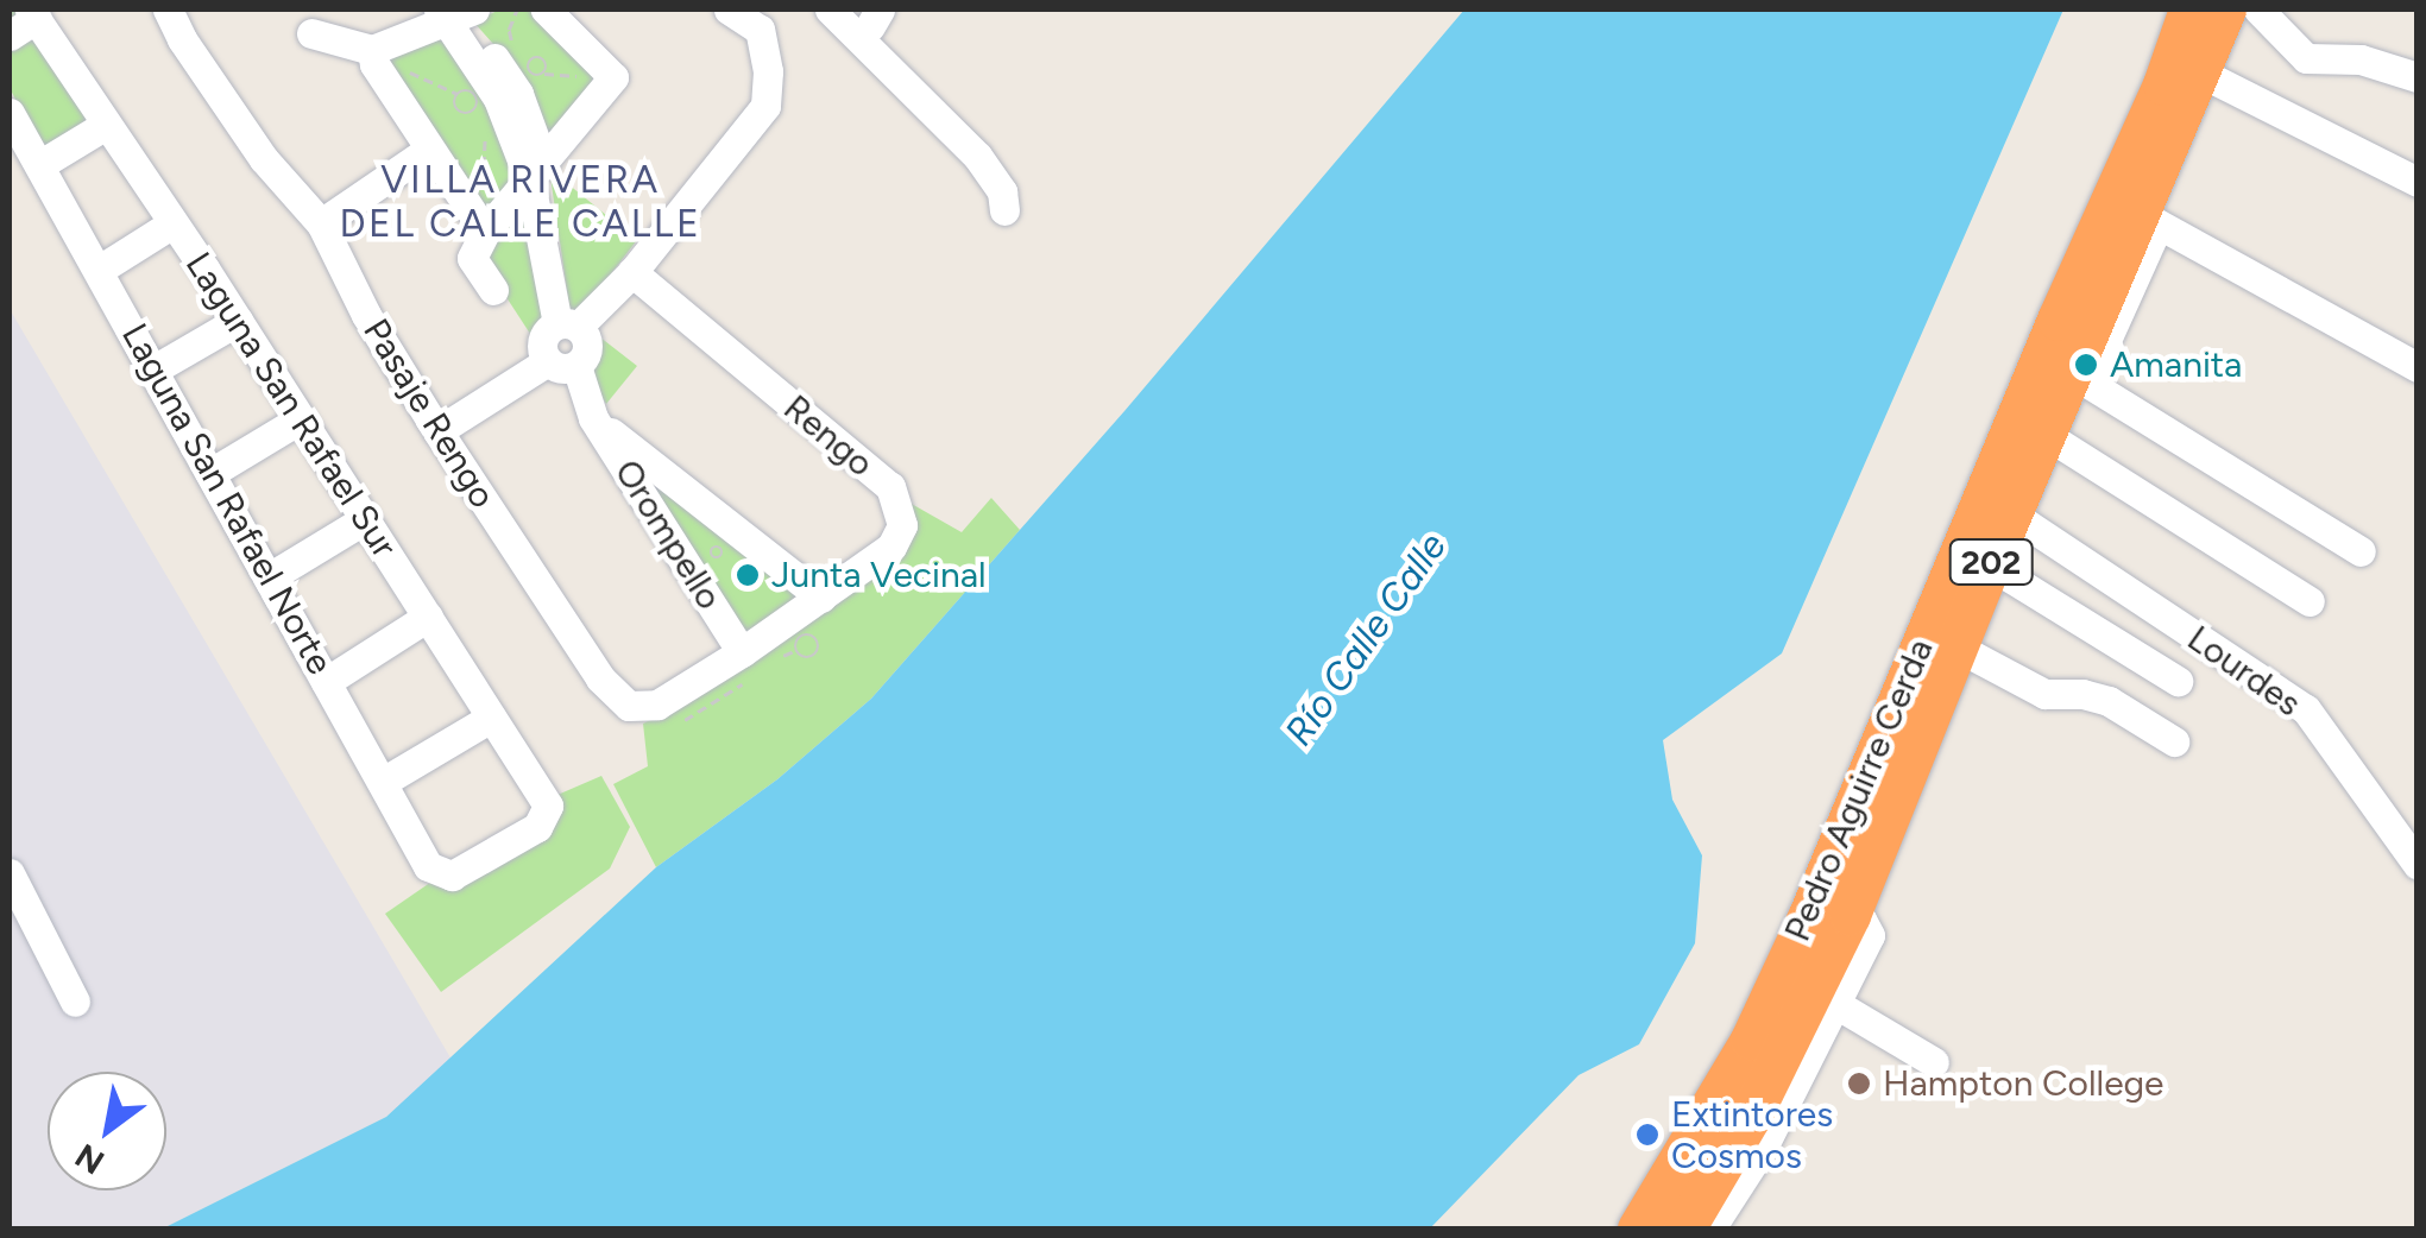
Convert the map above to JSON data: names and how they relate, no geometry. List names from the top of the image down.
{
  "streets": {
    "highway": ["202", "Pedro Aguirre Cerda"],
    "street": [
      "Laguna San Rafael Sur",
      "Pasaje Rengo",
      "Rengo",
      "Laguna San Rafael Norte",
      "Orompello",
      "Lourdes"
    ]
  },
  "crossings": [
    ["Laguna San Rafael Sur", "Laguna San Rafael Norte"],
    ["Pasaje Rengo", "Rengo"],
    ["Pasaje Rengo", "Orompello"],
    ["Rengo", "Orompello"]
  ],
  "districts": ["VILLA RIVERA DEL CALLE CALLE"],
  "water": ["Río Calle Calle"],
  "places": [
    "Amanita",
    "Junta Vecinal",
    "Hampton College",
    "Extintores Cosmos"
  ],
  "north": "bottom left"
}
